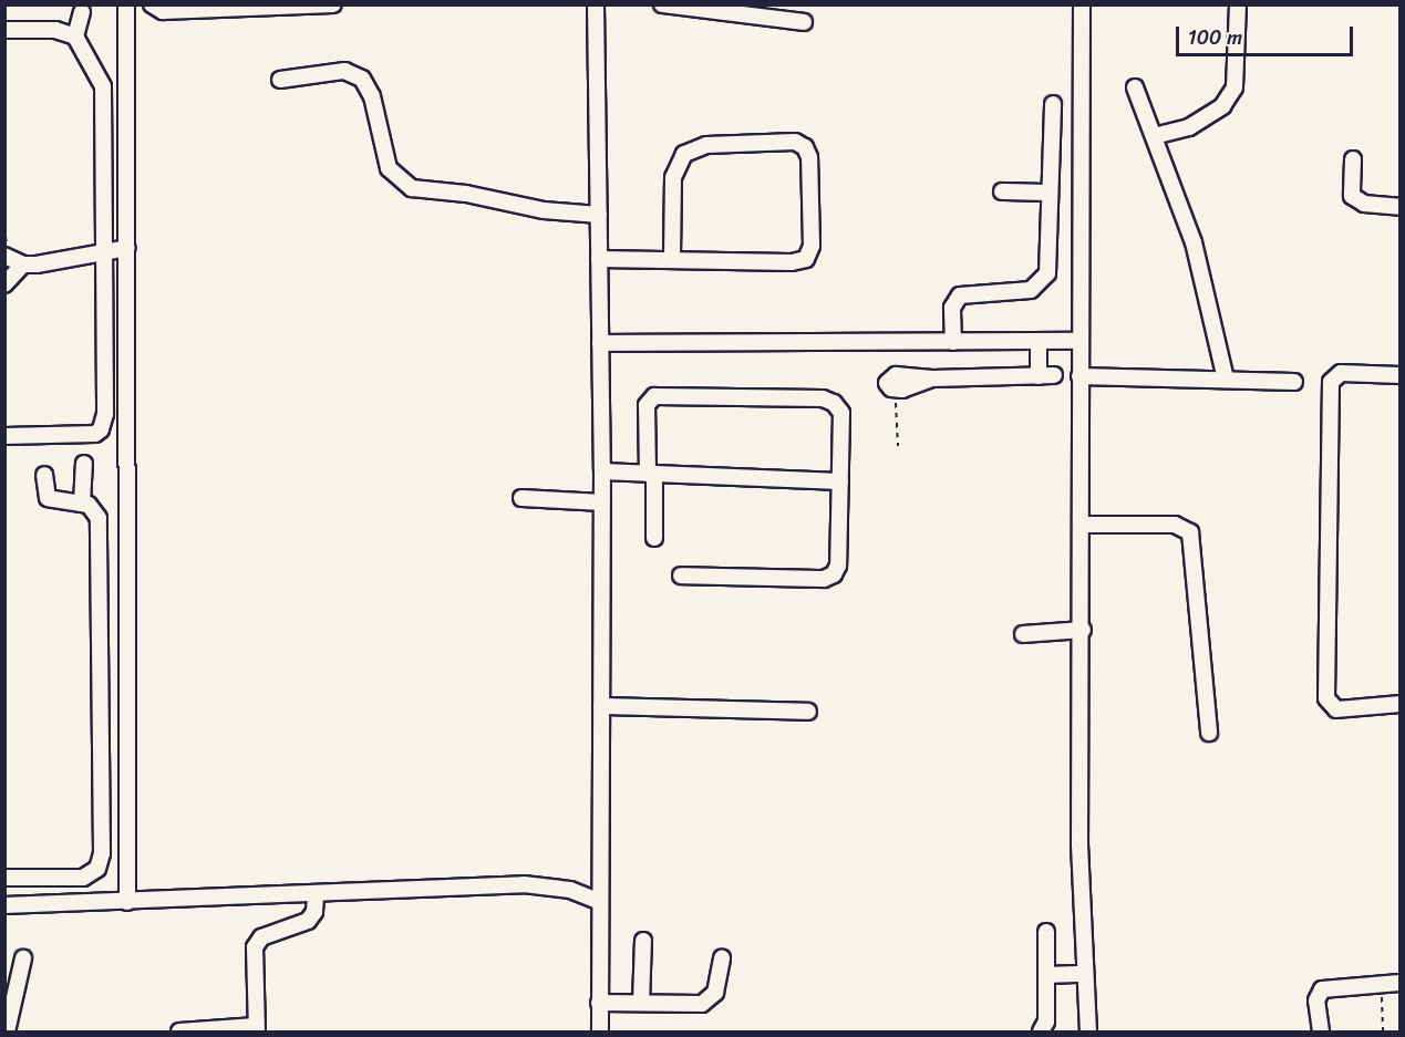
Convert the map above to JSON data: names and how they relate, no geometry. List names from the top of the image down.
{
  "scale_bar": "100 m"
}
